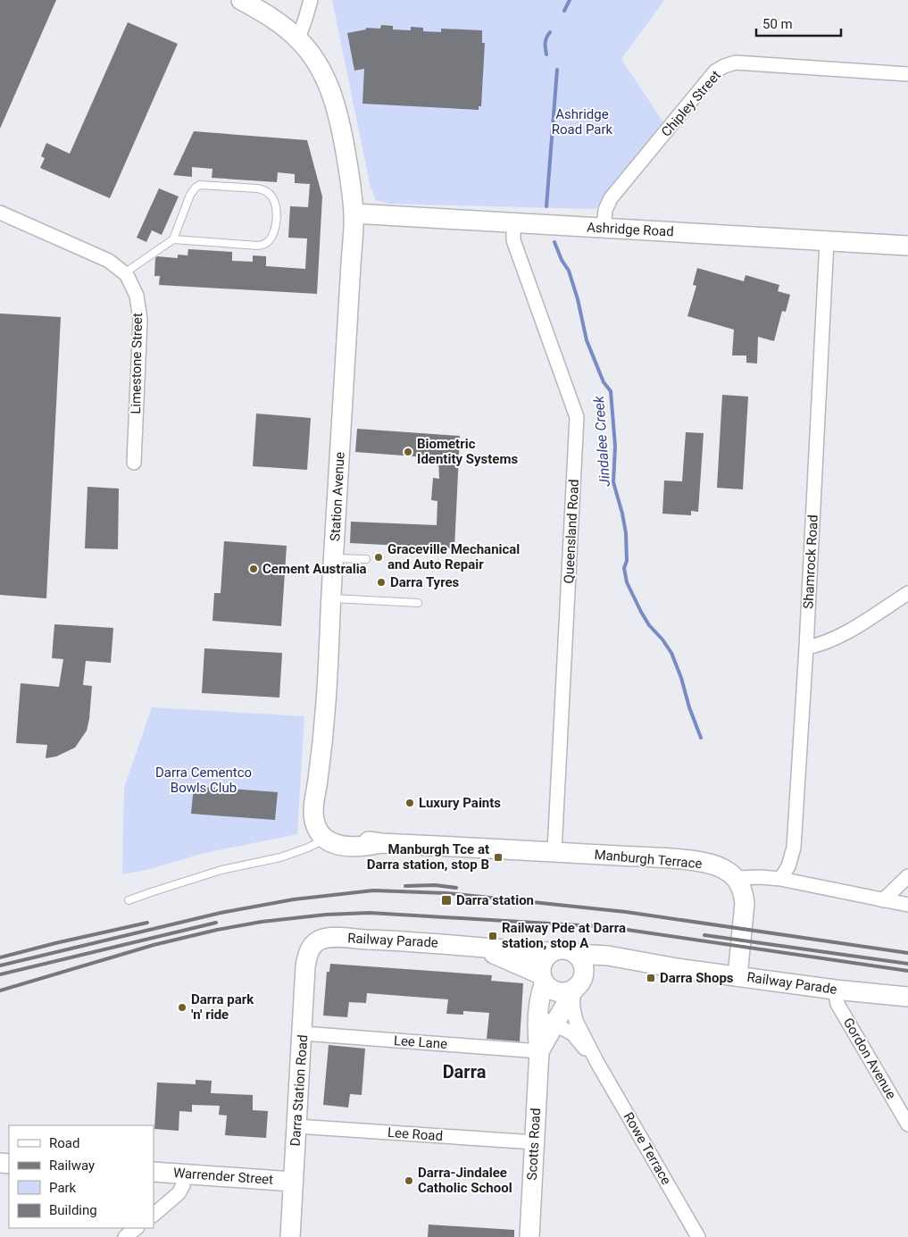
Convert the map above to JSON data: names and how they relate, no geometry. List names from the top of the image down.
{
  "streets": {
    "street": [
      "Chipley Street",
      "Ashridge Road",
      "Limestone Street",
      "Station Avenue",
      "Queensland Road",
      "Shamrock Road",
      "Manburgh Terrace",
      "Railway Parade",
      "Lee Lane",
      "Gordon Avenue",
      "Darra Station Road",
      "Lee Road",
      "Scotts Road",
      "Rowe Terrace",
      "Warrender Street"
    ]
  },
  "crossings": [
    ["Chipley Street", "Ashridge Road"],
    ["Ashridge Road", "Station Avenue"],
    ["Ashridge Road", "Queensland Road"],
    ["Ashridge Road", "Shamrock Road"],
    ["Station Avenue", "Manburgh Terrace"],
    ["Queensland Road", "Manburgh Terrace"],
    ["Railway Parade", "Gordon Avenue"],
    ["Railway Parade", "Darra Station Road"],
    ["Railway Parade", "Scotts Road"],
    ["Railway Parade", "Rowe Terrace"],
    ["Lee Lane", "Darra Station Road"],
    ["Lee Lane", "Scotts Road"],
    ["Darra Station Road", "Lee Road"],
    ["Darra Station Road", "Warrender Street"],
    ["Lee Road", "Scotts Road"],
    ["Scotts Road", "Rowe Terrace"]
  ],
  "districts": ["Darra"],
  "water": ["Jindalee Creek"],
  "parks": ["Ashridge Road Park", "Darra Cementco Bowls Club"],
  "places": {
    "other": [
      "Biometric Identity Systems",
      "Graceville Mechanical and Auto Repair",
      "Cement Australia",
      "Darra Tyres",
      "Luxury Paints",
      "Darra park 'n' ride",
      "Darra-Jindalee Catholic School"
    ],
    "transit": [
      "Manburgh Tce at Darra station, stop B",
      "Darra station",
      "Railway Pde at Darra station, stop A",
      "Darra Shops"
    ]
  },
  "legend": [
    "Road",
    "Railway",
    "Park",
    "Building"
  ],
  "scale_bar": "50 m"
}
